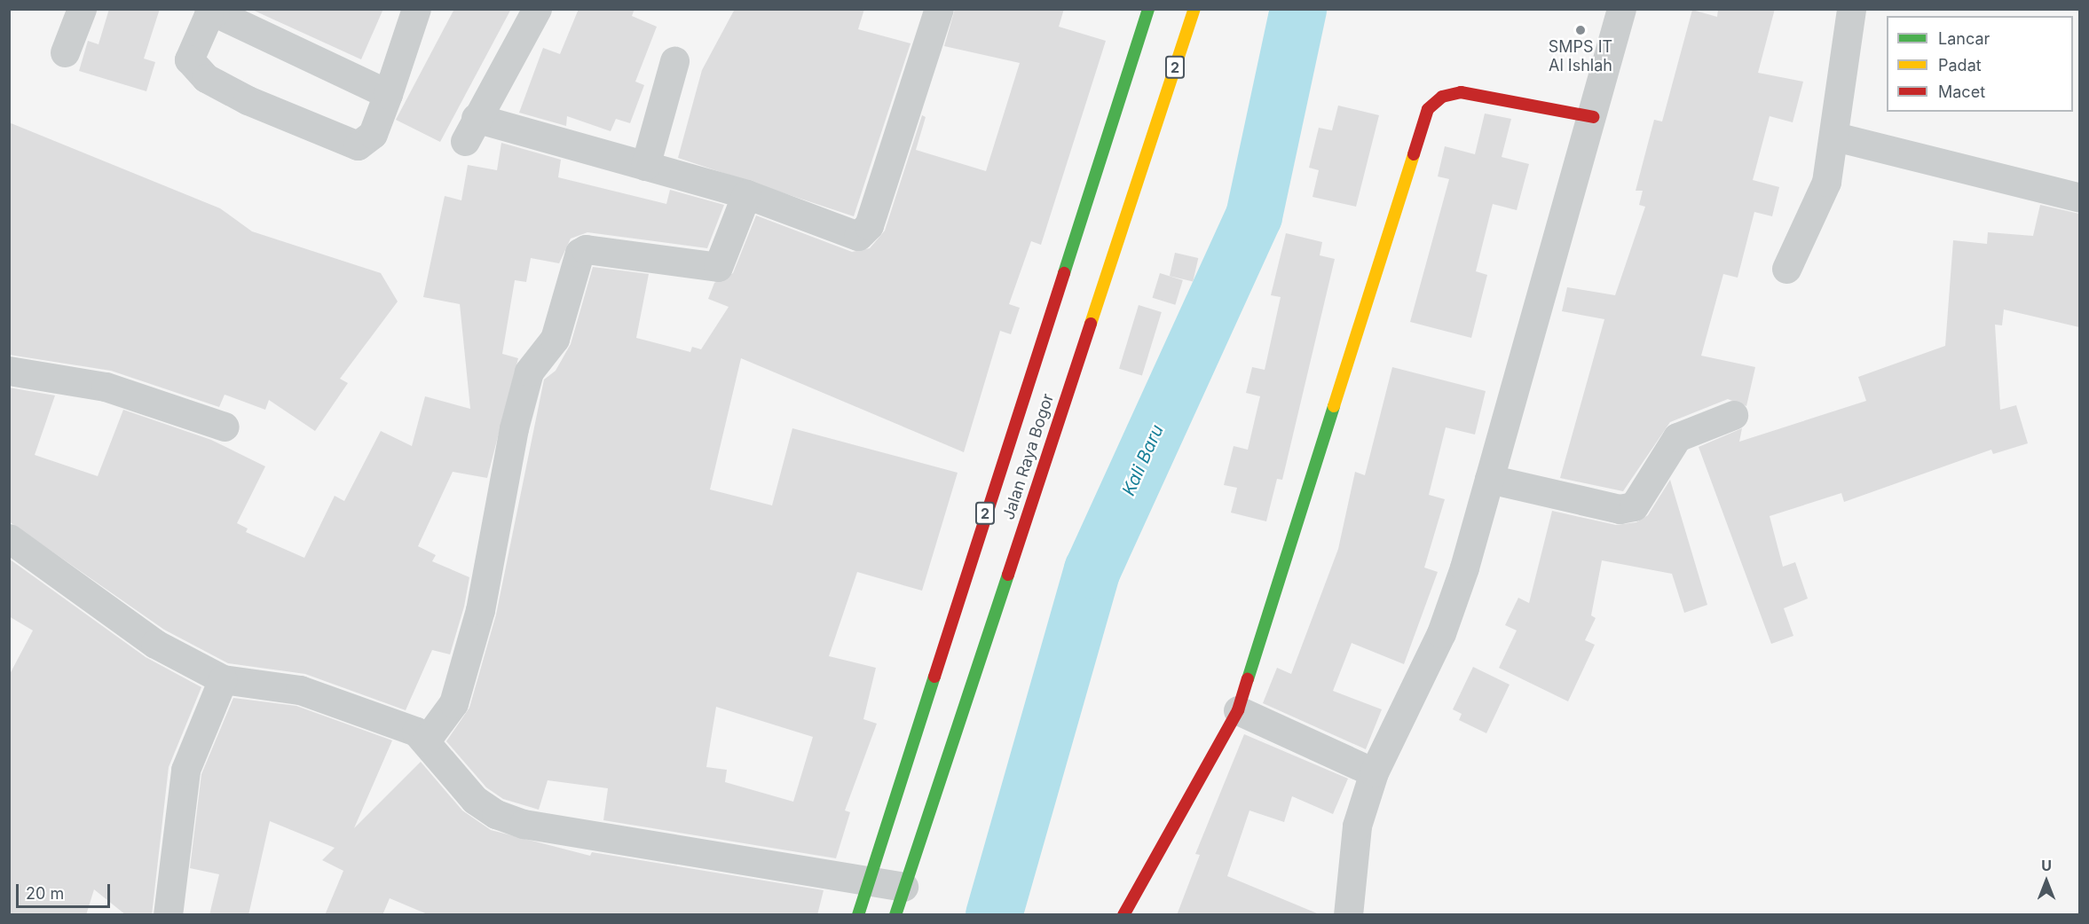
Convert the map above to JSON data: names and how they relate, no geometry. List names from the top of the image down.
{
  "streets": {
    "main road": ["2", "Jalan Raya Bogor"]
  },
  "water": ["Kali Baru"],
  "places": ["SMPS IT Al Ishlah"],
  "legend": ["Lancar", "Padat", "Macet"],
  "scale_bar": "20 m",
  "north": "top"
}
